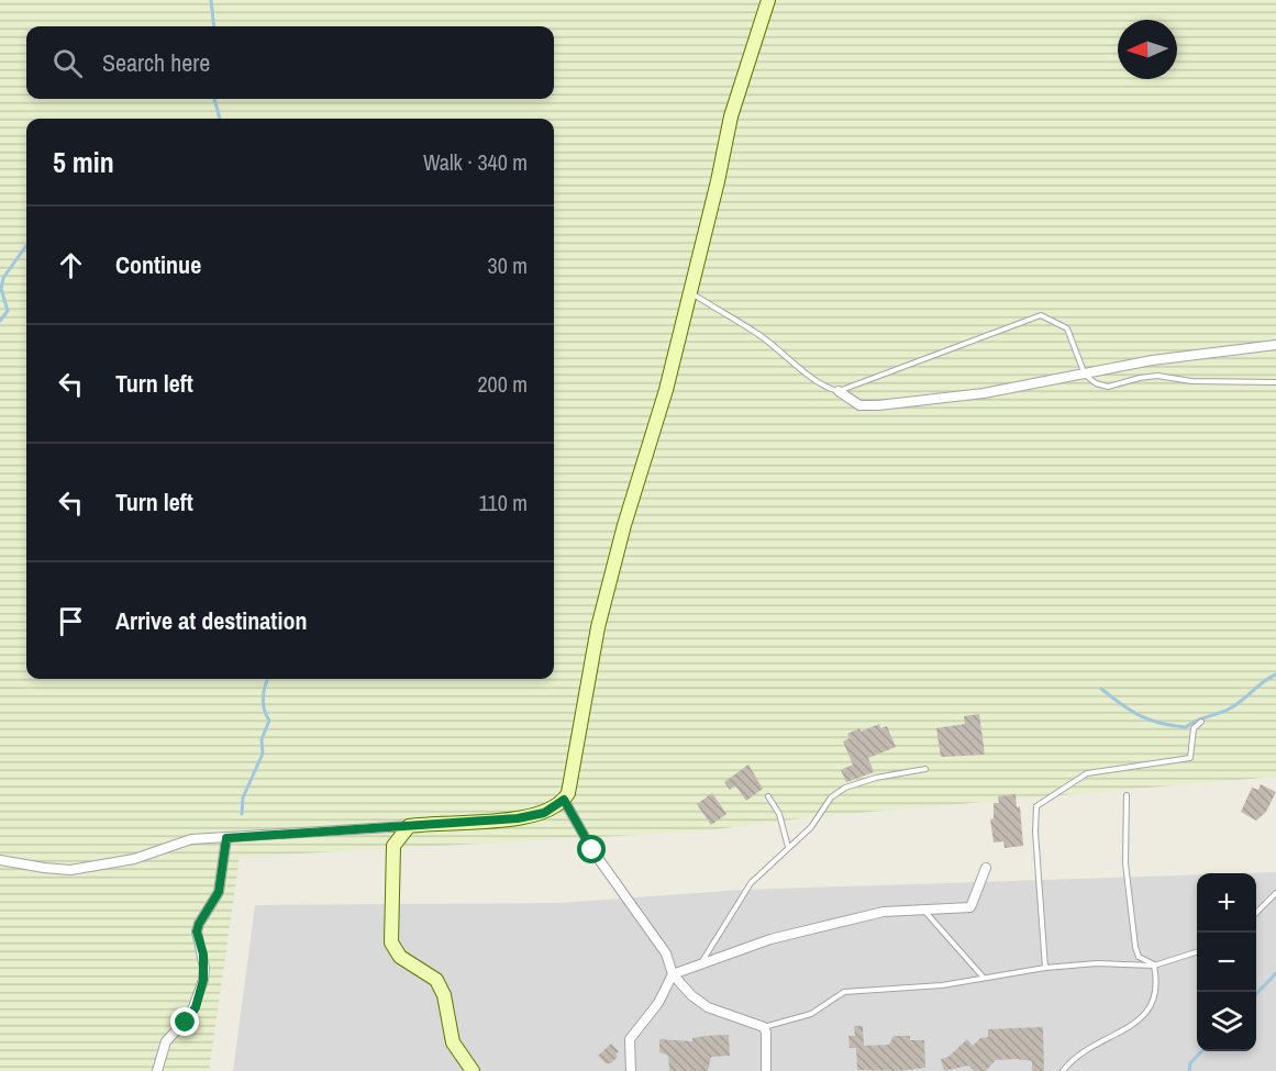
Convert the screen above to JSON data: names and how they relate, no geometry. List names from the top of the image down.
{
  "north": "left",
  "page": {
    "search": "Search here",
    "heading": ["5 min", "Walk · 340 m"],
    "list": [
      ["Continue", "30 m"],
      ["Turn left", "200 m"],
      ["Turn left", "110 m"],
      "Arrive at destination"
    ],
    "map_buttons": ["+", "−"]
  }
}
